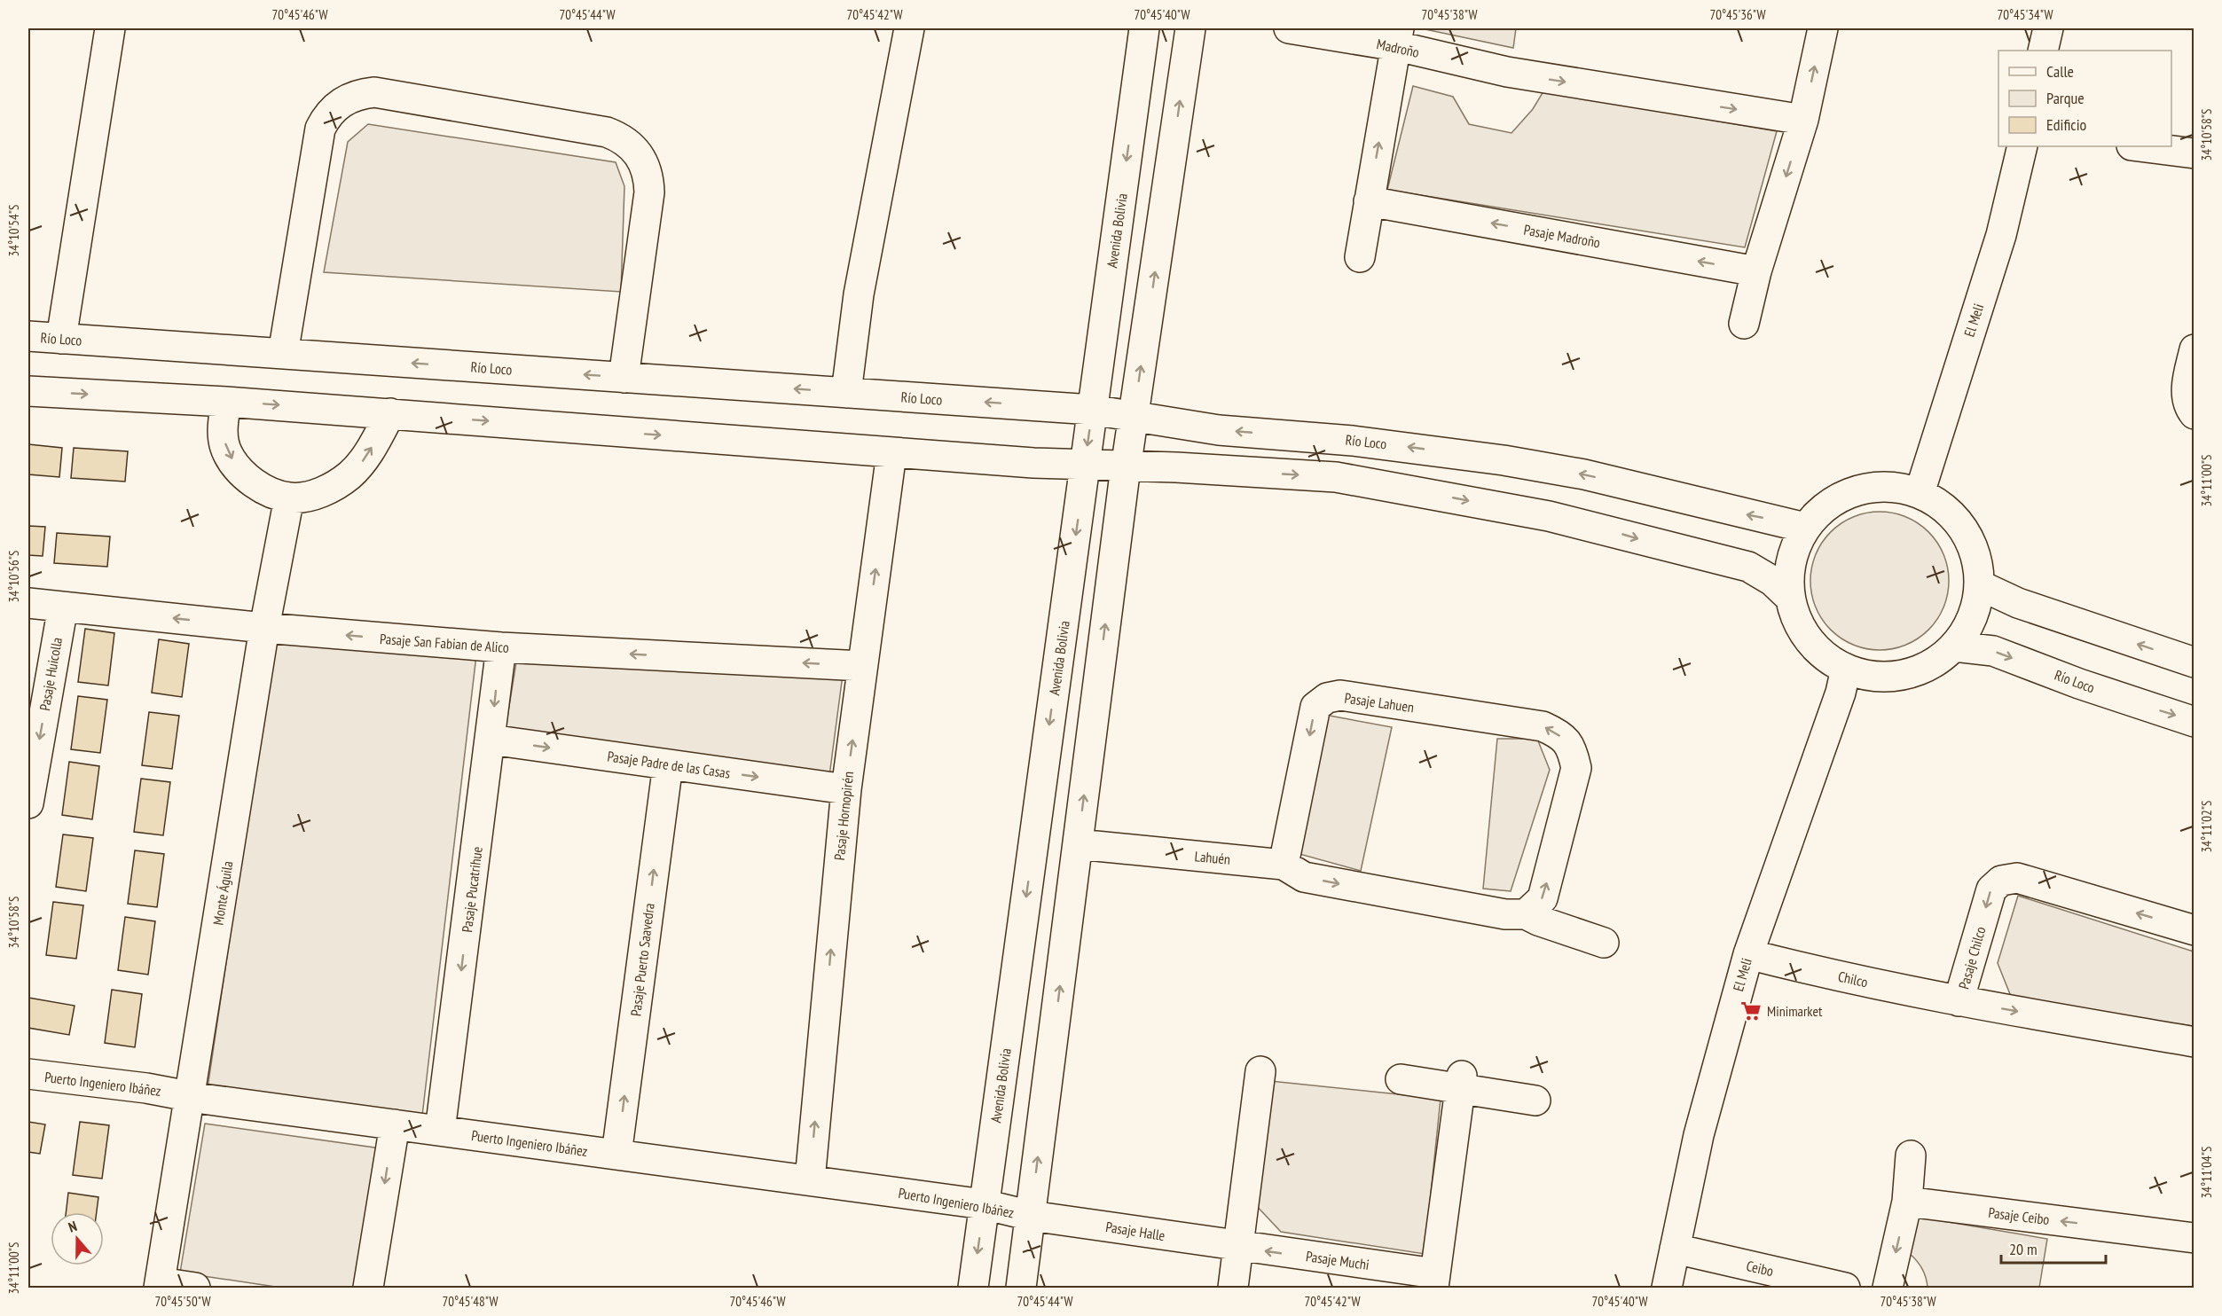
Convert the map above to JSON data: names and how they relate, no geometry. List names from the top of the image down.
{
  "streets": {
    "street": [
      "Madroño",
      "Avenida Bolivia",
      "Pasaje Madroño",
      "El Meli",
      "Río Loco",
      "Pasaje San Fabian de Alico",
      "Pasaje Huicolla",
      "Pasaje Lahuen",
      "Pasaje Padre de las Casas",
      "Pasaje Hornopirén",
      "Lahuén",
      "Pasaje Pucatrihue",
      "Monte Águila",
      "Pasaje Chilco",
      "Pasaje Puerto Saavedra",
      "Chilco",
      "Puerto Ingeniero Ibáñez",
      "Pasaje Ceibo",
      "Pasaje Halle",
      "Pasaje Muchi",
      "Ceibo"
    ]
  },
  "crossings": [
    ["Avenida Bolivia", "Río Loco"],
    ["Avenida Bolivia", "Puerto Ingeniero Ibáñez"],
    ["El Meli", "Río Loco"],
    ["El Meli", "Chilco"],
    ["El Meli", "Ceibo"],
    ["Pasaje San Fabian de Alico", "Pasaje Huicolla"],
    ["Pasaje San Fabian de Alico", "Pasaje Hornopirén"],
    ["Pasaje San Fabian de Alico", "Pasaje Pucatrihue"],
    ["Pasaje San Fabian de Alico", "Monte Águila"],
    ["Pasaje Lahuen", "Lahuén"],
    ["Pasaje Padre de las Casas", "Pasaje Hornopirén"],
    ["Pasaje Padre de las Casas", "Pasaje Pucatrihue"],
    ["Pasaje Padre de las Casas", "Pasaje Puerto Saavedra"],
    ["Pasaje Hornopirén", "Puerto Ingeniero Ibáñez"],
    ["Pasaje Pucatrihue", "Puerto Ingeniero Ibáñez"],
    ["Monte Águila", "Puerto Ingeniero Ibáñez"],
    ["Pasaje Chilco", "Chilco"],
    ["Pasaje Puerto Saavedra", "Puerto Ingeniero Ibáñez"],
    ["Puerto Ingeniero Ibáñez", "Pasaje Halle"],
    ["Pasaje Halle", "Pasaje Muchi"]
  ],
  "one_way": [
    "Madroño",
    "Pasaje Madroño",
    "Pasaje Huicolla",
    "Pasaje Padre de las Casas",
    "Pasaje Pucatrihue",
    "Pasaje Puerto Saavedra",
    "Pasaje Ceibo"
  ],
  "places": {
    "supermarket": ["Minimarket"]
  },
  "legend": ["Calle", "Parque", "Edificio"],
  "scale_bar": "20 m",
  "north": "top",
  "coordinates": [
    "70°45'46\"W",
    "70°45'44\"W",
    "70°45'42\"W",
    "70°45'40\"W",
    "70°45'38\"W",
    "70°45'36\"W",
    "70°45'34\"W",
    "34°10'58\"S",
    "34°10'54\"S",
    "34°11'00\"S",
    "34°10'56\"S",
    "34°11'02\"S",
    "34°11'04\"S",
    "70°45'50\"W",
    "70°45'48\"W"
  ]
}
